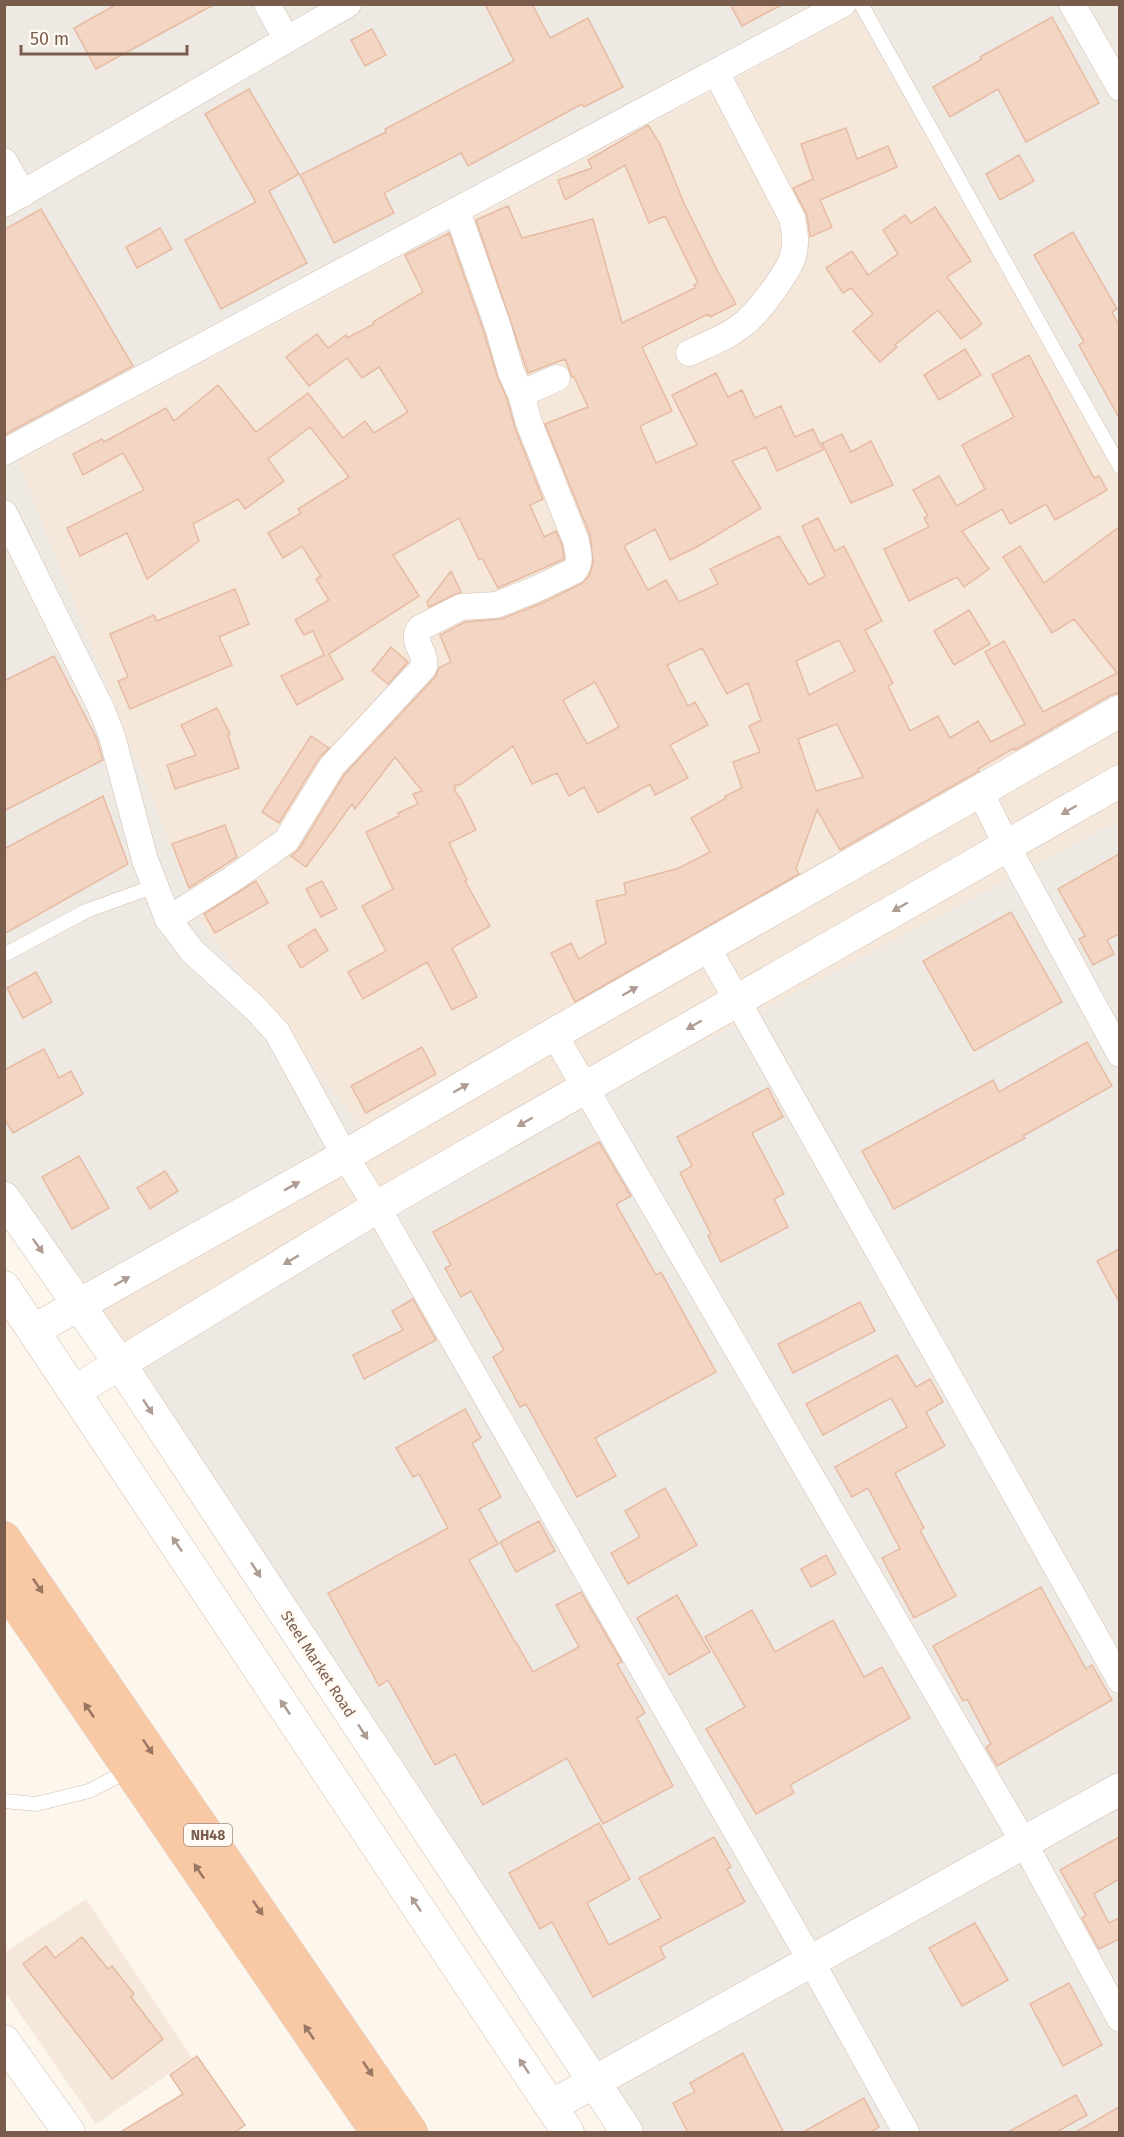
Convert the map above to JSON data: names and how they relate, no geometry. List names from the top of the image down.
{
  "streets": {
    "highway": ["NH48"],
    "street": ["Steel Market Road"]
  },
  "scale_bar": "50 m"
}
